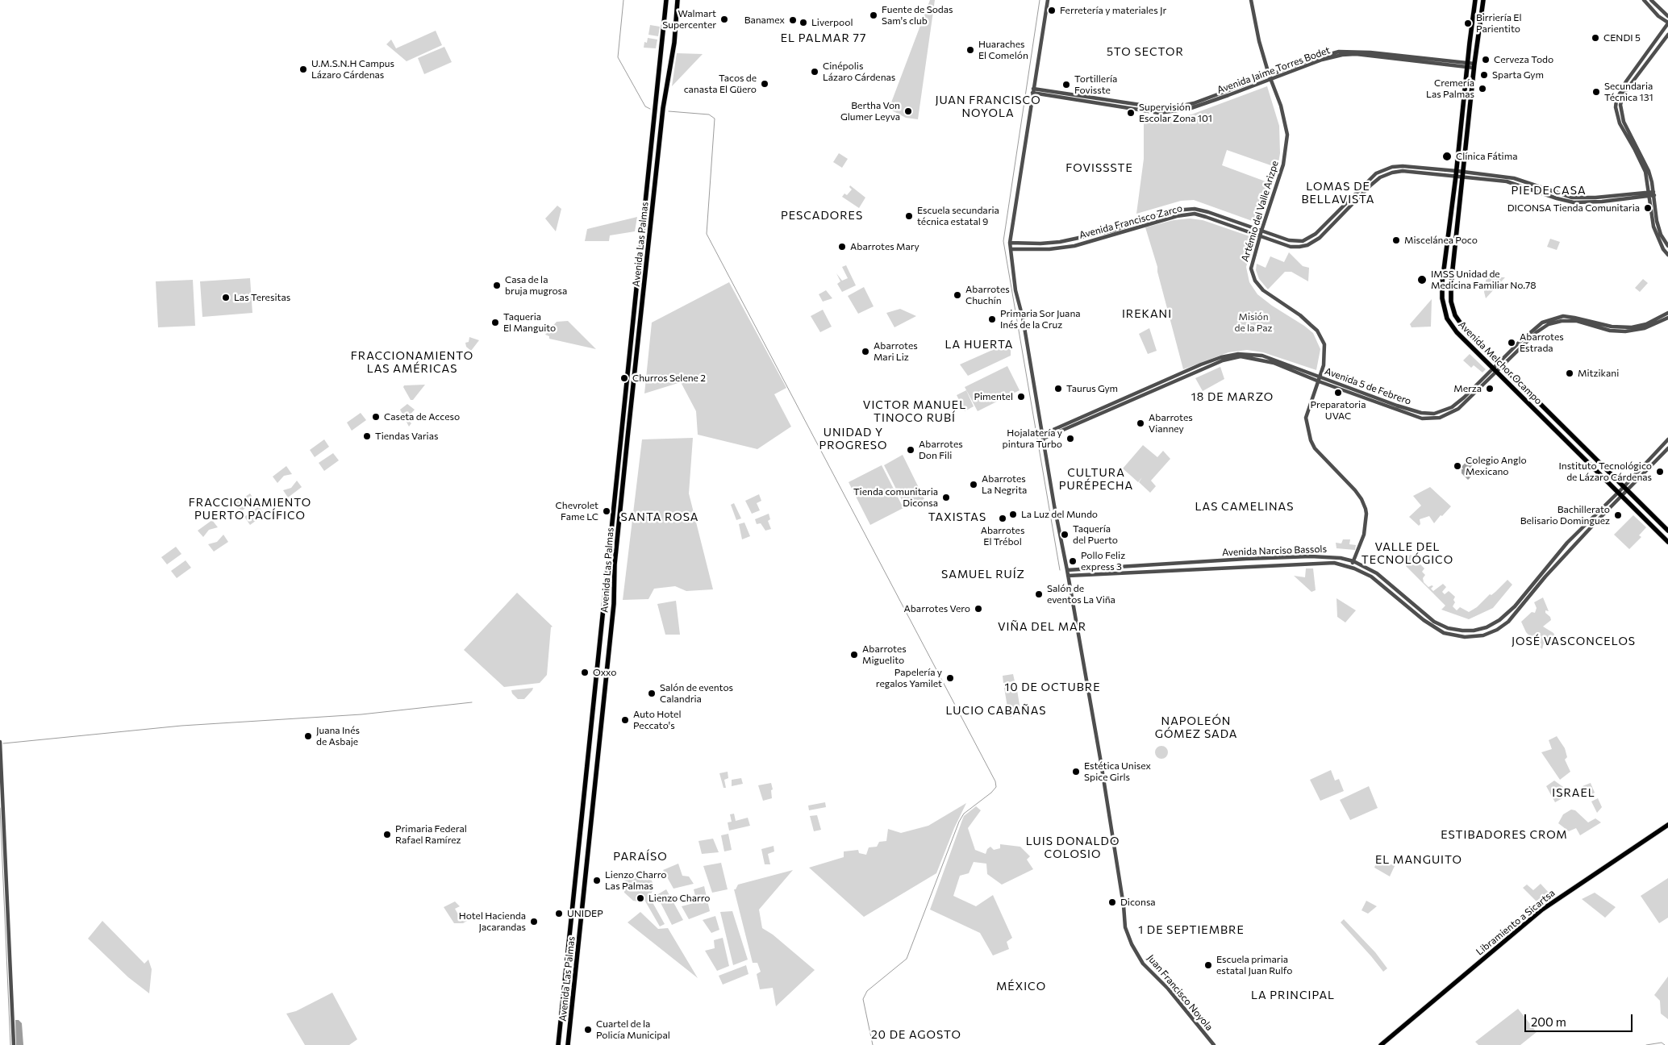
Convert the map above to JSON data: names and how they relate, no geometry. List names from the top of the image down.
{
  "streets": {
    "main road": ["Avenida Las Palmas", "Avenida Melchor Ocampo", "Libramiento a Sicartsa"],
    "street": [
      "Avenida Jaime Torres Bodet",
      "Artémio del Valle Arizpe",
      "Avenida Francisco Zarco",
      "Avenida 5 de Febrero",
      "Avenida Narciso Bassols",
      "Juan Francisco Noyola"
    ]
  },
  "crossings": [
    ["Avenida Jaime Torres Bodet", "Artémio del Valle Arizpe"],
    ["Avenida Jaime Torres Bodet", "Avenida Melchor Ocampo"],
    ["Avenida Jaime Torres Bodet", "Juan Francisco Noyola"],
    ["Artémio del Valle Arizpe", "Avenida Francisco Zarco"],
    ["Artémio del Valle Arizpe", "Avenida 5 de Febrero"],
    ["Artémio del Valle Arizpe", "Avenida Narciso Bassols"],
    ["Avenida Francisco Zarco", "Avenida Melchor Ocampo"],
    ["Avenida Francisco Zarco", "Juan Francisco Noyola"],
    ["Avenida Melchor Ocampo", "Avenida 5 de Febrero"],
    ["Avenida Melchor Ocampo", "Avenida Narciso Bassols"],
    ["Avenida 5 de Febrero", "Juan Francisco Noyola"],
    ["Avenida Narciso Bassols", "Juan Francisco Noyola"]
  ],
  "districts": [
    "EL PALMAR 77",
    "5TO SECTOR",
    "JUAN FRANCISCO NOYOLA",
    "FOVISSSTE",
    "LOMAS DE BELLAVISTA",
    "PIE DE CASA",
    "PESCADORES",
    "IREKANI",
    "LA HUERTA",
    "FRACCIONAMIENTO LAS AMÉRICAS",
    "18 DE MARZO",
    "VICTOR MANUEL TINOCO RUBÍ",
    "UNIDAD Y PROGRESO",
    "CULTURA PURÉPECHA",
    "FRACCIONAMIENTO PUERTO PACÍFICO",
    "LAS CAMELINAS",
    "SANTA ROSA",
    "TAXISTAS",
    "VALLE DEL TECNOLÓGICO",
    "SAMUEL RUÍZ",
    "VIÑA DEL MAR",
    "JOSÉ VASCONCELOS",
    "10 DE OCTUBRE",
    "LUCIO CABAÑAS",
    "NAPOLEÓN GÓMEZ SADA",
    "ISRAEL",
    "ESTIBADORES CROM",
    "LUIS DONALDO COLOSIO",
    "PARAÍSO",
    "EL MANGUITO",
    "1 DE SEPTIEMBRE",
    "MÉXICO",
    "LA PRINCIPAL",
    "20 DE AGOSTO"
  ],
  "parks": ["Misión de la Paz"],
  "places": [
    "Ferretería y materiales Jr",
    "Fuente de Sodas Sam's club",
    "Walmart Supercenter",
    "Banamex",
    "Liverpool",
    "Birriería El Parientito",
    "CENDI 5",
    "Huaraches El Comelón",
    "Cerveza Todo",
    "U.M.S.N.H Campus Lázaro Cárdenas",
    "Cinépolis Lázaro Cárdenas",
    "Sparta Gym",
    "Tacos de canasta El Güero",
    "Tortillería Fovisste",
    "Cremería Las Palmas",
    "Secundaria Técnica 131",
    "Bertha Von Glumer Leyva",
    "Supervisión Escolar Zona 101",
    "Clínica Fátima",
    "DICONSA Tienda Comunitaria",
    "Escuela secundaria técnica estatal 9",
    "Miscelánea Poco",
    "Abarrotes Mary",
    "IMSS Unidad de Medicina Familiar No.78",
    "Casa de la bruja mugrosa",
    "Abarrotes Chuchín",
    "Las Teresitas",
    "Primaria Sor Juana Inés de la Cruz",
    "Taqueria El Manguito",
    "Abarrotes Estrada",
    "Abarrotes Mari Liz",
    "Mitzikani",
    "Churros Selene 2",
    "Taurus Gym",
    "Merza",
    "Preparatoria UVAC",
    "Pimentel",
    "Caseta de Acceso",
    "Abarrotes Vianney",
    "Tiendas Varias",
    "Hojalatería y pintura Turbo",
    "Abarrotes Don Fili",
    "Colegio Anglo Mexicano",
    "Instituto Tecnológico de Lázaro Cárdenas",
    "Abarrotes La Negrita",
    "Tienda comunitaria Diconsa",
    "Chevrolet Fame LC",
    "La Luz del Mundo",
    "Bachillerato Belisario Dominguez",
    "Abarrotes El Trébol",
    "Taquería del Puerto",
    "Pollo Feliz express 3",
    "Salón de eventos La Viña",
    "Abarrotes Vero",
    "Abarrotes Miguelito",
    "Oxxo",
    "Papelería y regalos Yamilet",
    "Salón de eventos Calandria",
    "Auto Hotel Peccato's",
    "Juana Inés de Asbaje",
    "Estética Unisex Spice Girls",
    "Primaria Federal Rafael Ramírez",
    "Lienzo Charro Las Palmas",
    "Lienzo Charro",
    "Diconsa",
    "UNIDEP",
    "Hotel Hacienda Jacarandas",
    "Escuela primaria estatal Juan Rulfo",
    "Cuartel de la Policía Municipal"
  ],
  "scale_bar": "200 m"
}
